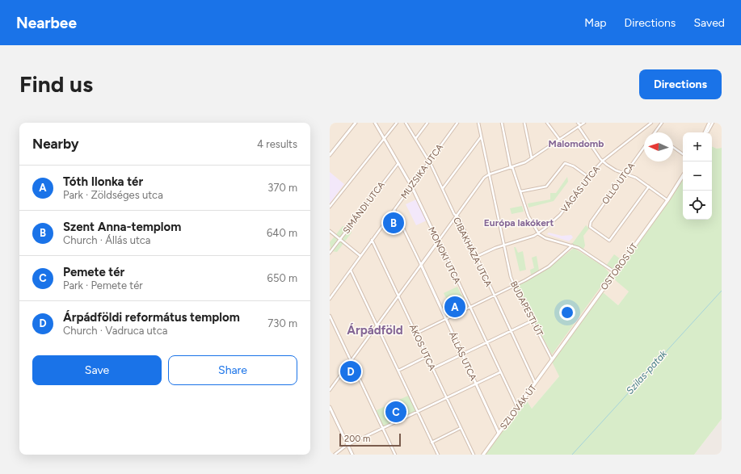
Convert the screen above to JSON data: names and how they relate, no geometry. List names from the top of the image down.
{
  "streets": {
    "main road": ["OSTOROS ÚT", "SZLOVÁK ÚT"],
    "street": [
      "MUZSIKA UTCA",
      "OLLÓ UTCA",
      "VÁGÁS UTCA",
      "SIMÁNDI UTCA",
      "CIBAKHÁZA UTCA",
      "MONOKI UTCA",
      "BUDAPESTI ÚT",
      "ÁKOS UTCA",
      "ÁLLÁS UTCA"
    ]
  },
  "crossings": [
    ["MUZSIKA UTCA", "CIBAKHÁZA UTCA"],
    ["MUZSIKA UTCA", "MONOKI UTCA"],
    ["MUZSIKA UTCA", "ÁKOS UTCA"],
    ["MUZSIKA UTCA", "ÁLLÁS UTCA"],
    ["VÁGÁS UTCA", "CIBAKHÁZA UTCA"],
    ["VÁGÁS UTCA", "BUDAPESTI ÚT"],
    ["SIMÁNDI UTCA", "MONOKI UTCA"],
    ["CIBAKHÁZA UTCA", "SZLOVÁK ÚT"],
    ["MONOKI UTCA", "SZLOVÁK ÚT"],
    ["OSTOROS ÚT", "BUDAPESTI ÚT"],
    ["OSTOROS ÚT", "SZLOVÁK ÚT"],
    ["BUDAPESTI ÚT", "SZLOVÁK ÚT"],
    ["ÁLLÁS UTCA", "SZLOVÁK ÚT"]
  ],
  "districts": ["Malomdomb", "Európa lakókert", "Árpádföld"],
  "water": ["Szilas-patak"],
  "scale_bar": "200 m",
  "north": "left",
  "page": {
    "header": "Nearbee",
    "nav": ["Map", "Directions", "Saved"],
    "buttons": [
      "Directions",
      ["Save", "Share"]
    ],
    "title": "Find us",
    "heading": ["Nearby", "4 results"],
    "map_buttons": ["+", "−"],
    "list": [
      {
        "mark": "A",
        "name": "Tóth Ilonka tér",
        "note": "Park · Zöldséges utca",
        "value": "370 m"
      },
      {
        "mark": "B",
        "name": "Szent Anna-templom",
        "note": "Church · Állás utca",
        "value": "640 m"
      },
      {
        "mark": "C",
        "name": "Pemete tér",
        "note": "Park · Pemete tér",
        "value": "650 m"
      },
      {
        "mark": "D",
        "name": "Árpádföldi református templom",
        "note": "Church · Vadruca utca",
        "value": "730 m"
      }
    ],
    "pins": [
      "B",
      "A",
      "D",
      "C"
    ],
    "scale": "200 m"
  }
}
